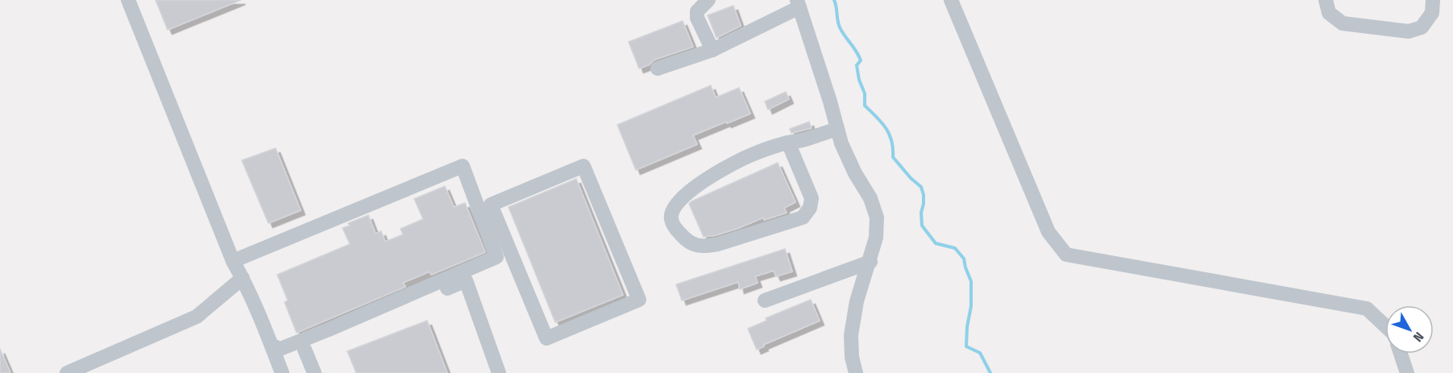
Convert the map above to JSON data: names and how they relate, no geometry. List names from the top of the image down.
{
  "north": "bottom right"
}
